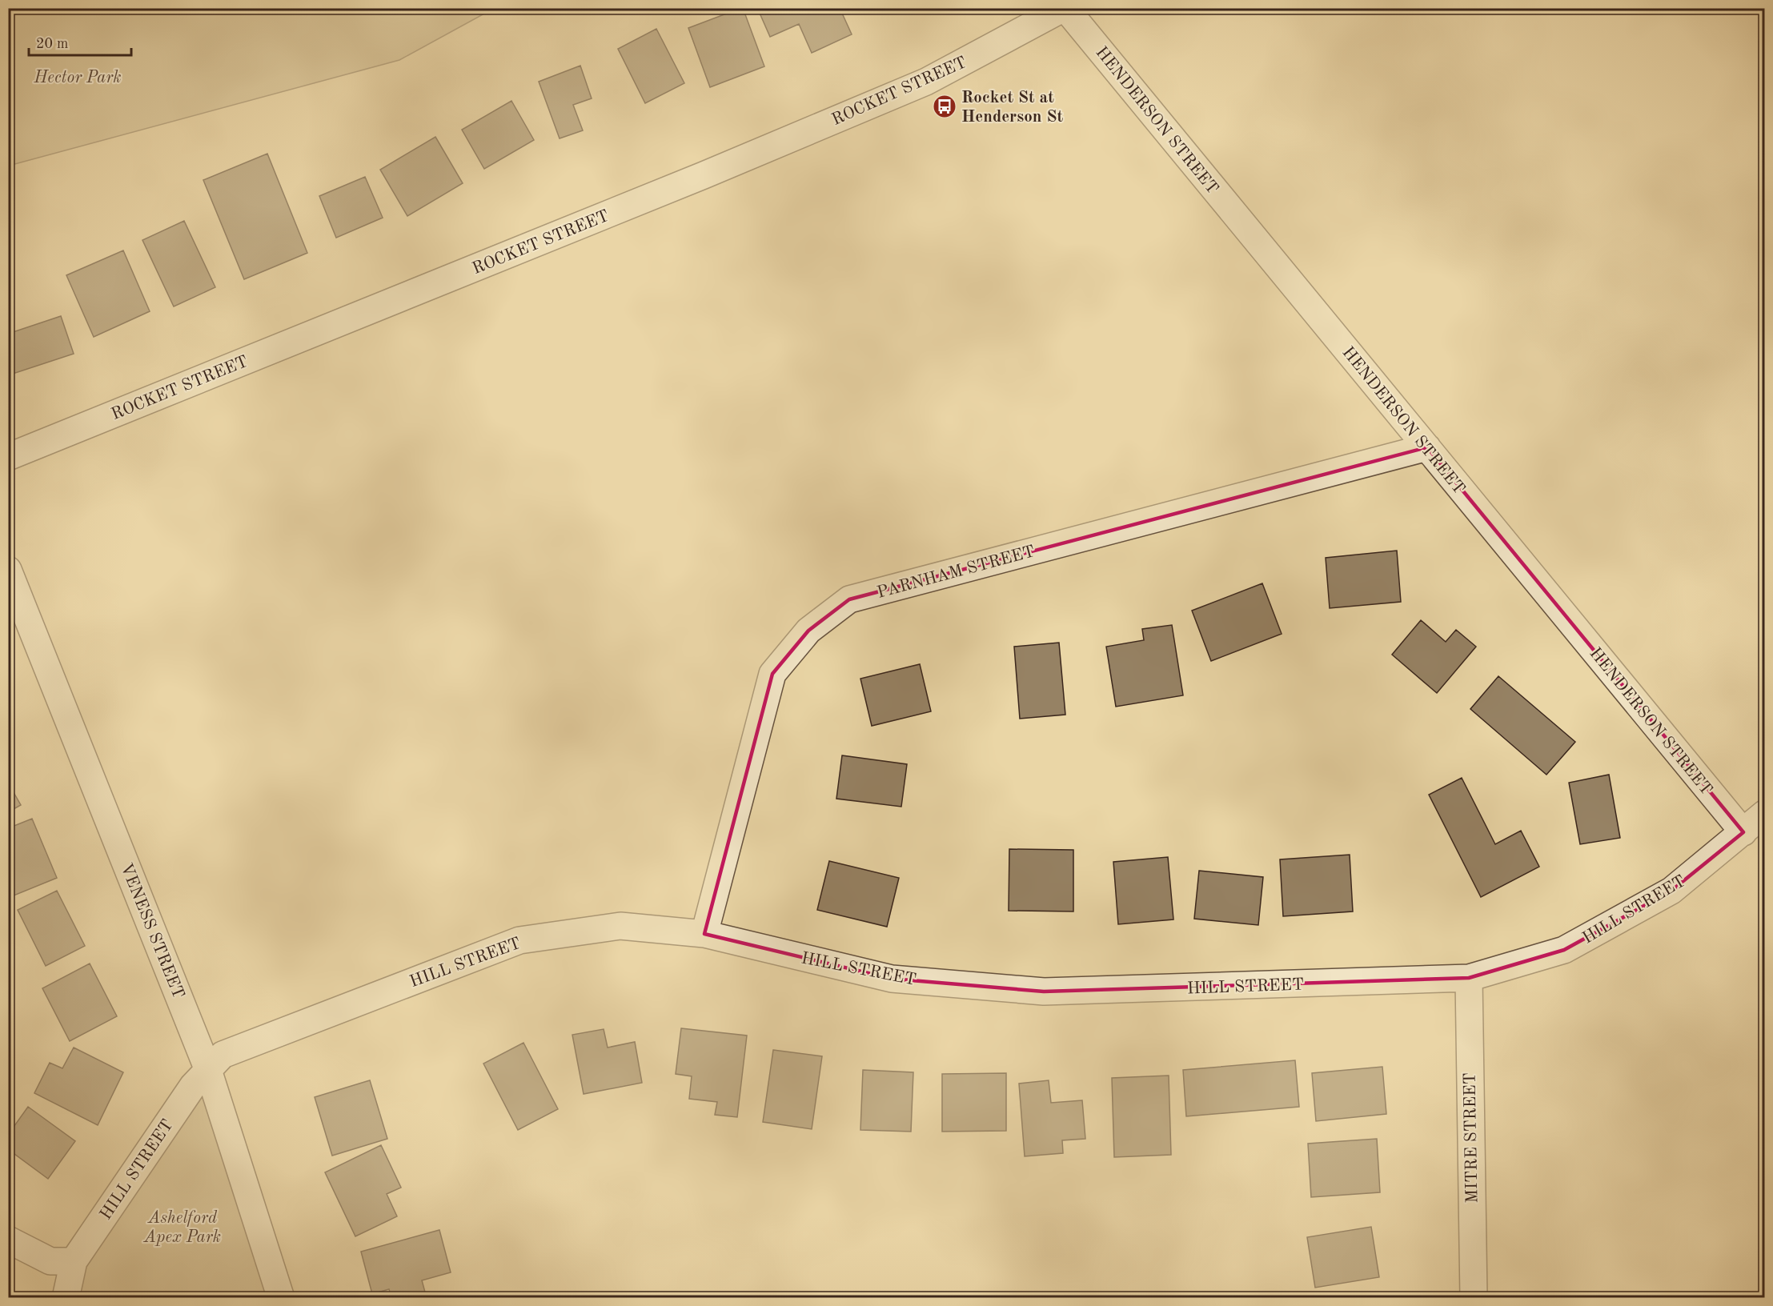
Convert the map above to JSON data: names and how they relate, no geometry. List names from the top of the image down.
{
  "streets": {
    "street": [
      "ROCKET STREET",
      "HENDERSON STREET",
      "PARNHAM STREET",
      "HILL STREET",
      "VENESS STREET",
      "MITRE STREET"
    ]
  },
  "crossings": [
    ["ROCKET STREET", "HENDERSON STREET"],
    ["HENDERSON STREET", "PARNHAM STREET"],
    ["HENDERSON STREET", "HILL STREET"],
    ["PARNHAM STREET", "HILL STREET"],
    ["HILL STREET", "VENESS STREET"],
    ["HILL STREET", "MITRE STREET"]
  ],
  "parks": ["Hector Park", "Ashelford Apex Park"],
  "places": {
    "bus stop": ["Rocket St at Henderson St"]
  },
  "scale_bar": "20 m"
}
